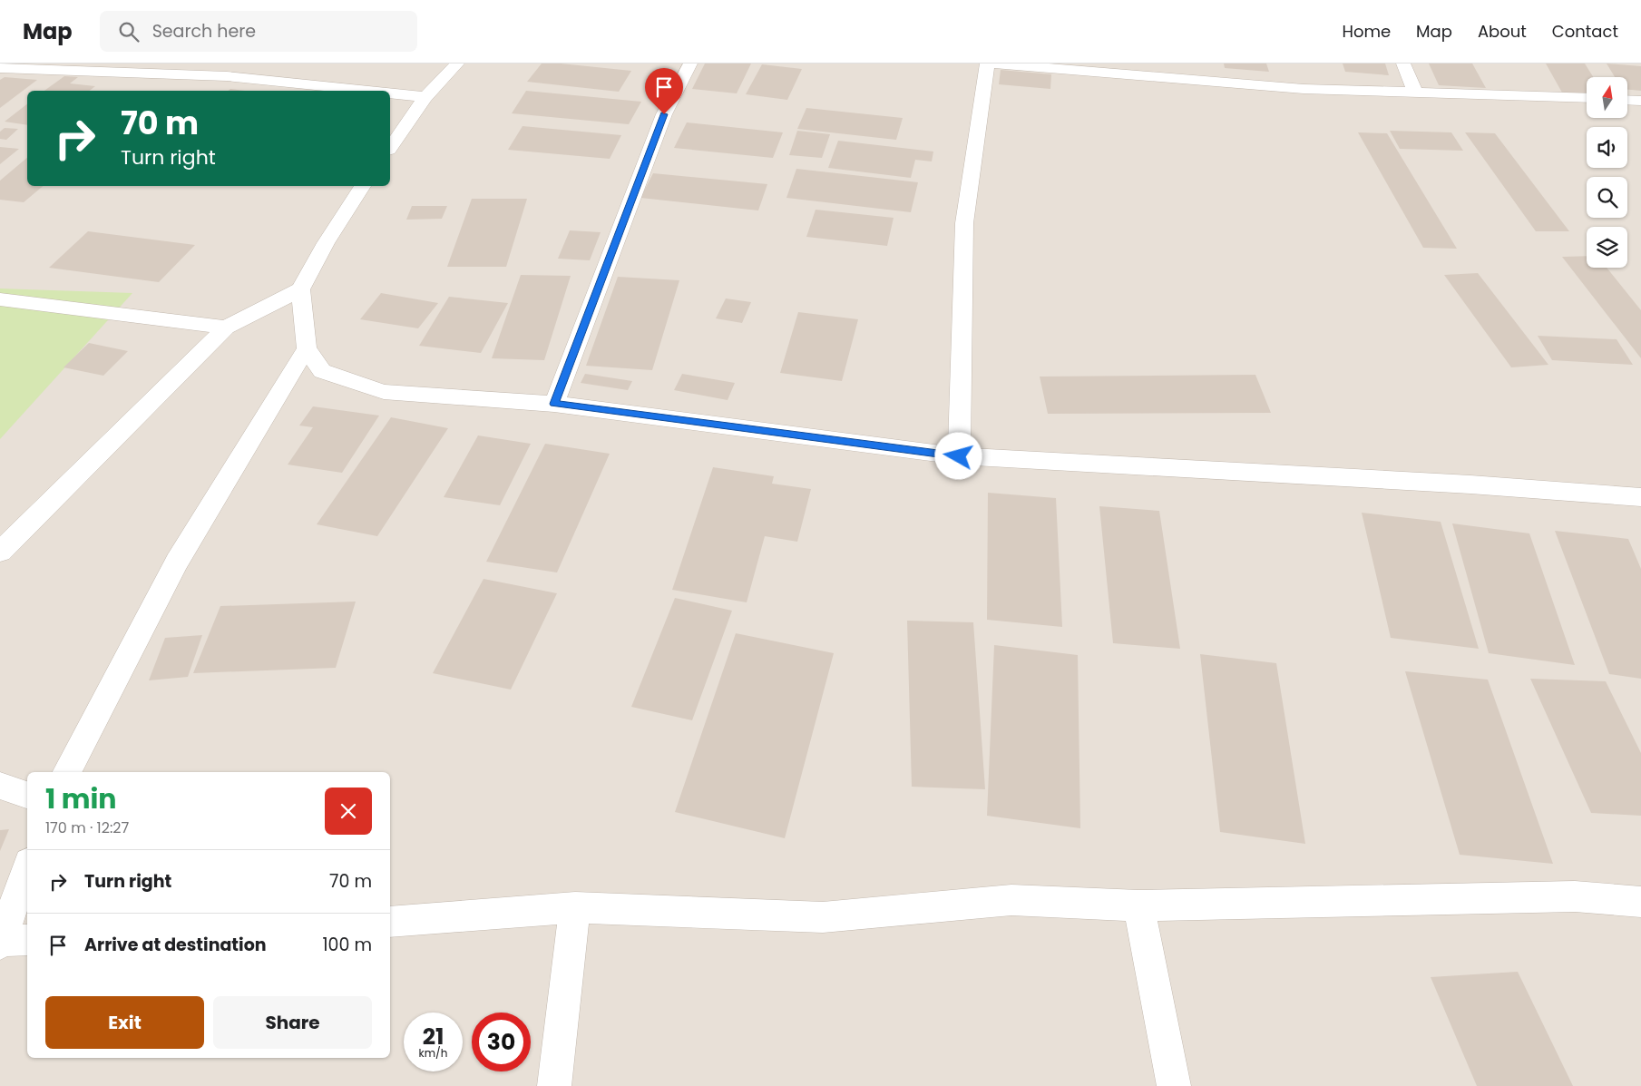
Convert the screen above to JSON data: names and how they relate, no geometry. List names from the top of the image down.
{
  "north": "top",
  "page": {
    "header": "Map",
    "search": "Search here",
    "nav": [
      "Home",
      "Map",
      "About",
      "Contact"
    ],
    "turn": ["70 m", "Turn right"],
    "heading": ["1 min", "170 m · 12:27"],
    "list": [
      {
        "name": "Turn right",
        "value": "70 m"
      },
      {
        "name": "Arrive at destination",
        "value": "100 m"
      }
    ],
    "buttons": ["Exit", "Share"],
    "speed": "21 km/h",
    "limit": "30"
  }
}
